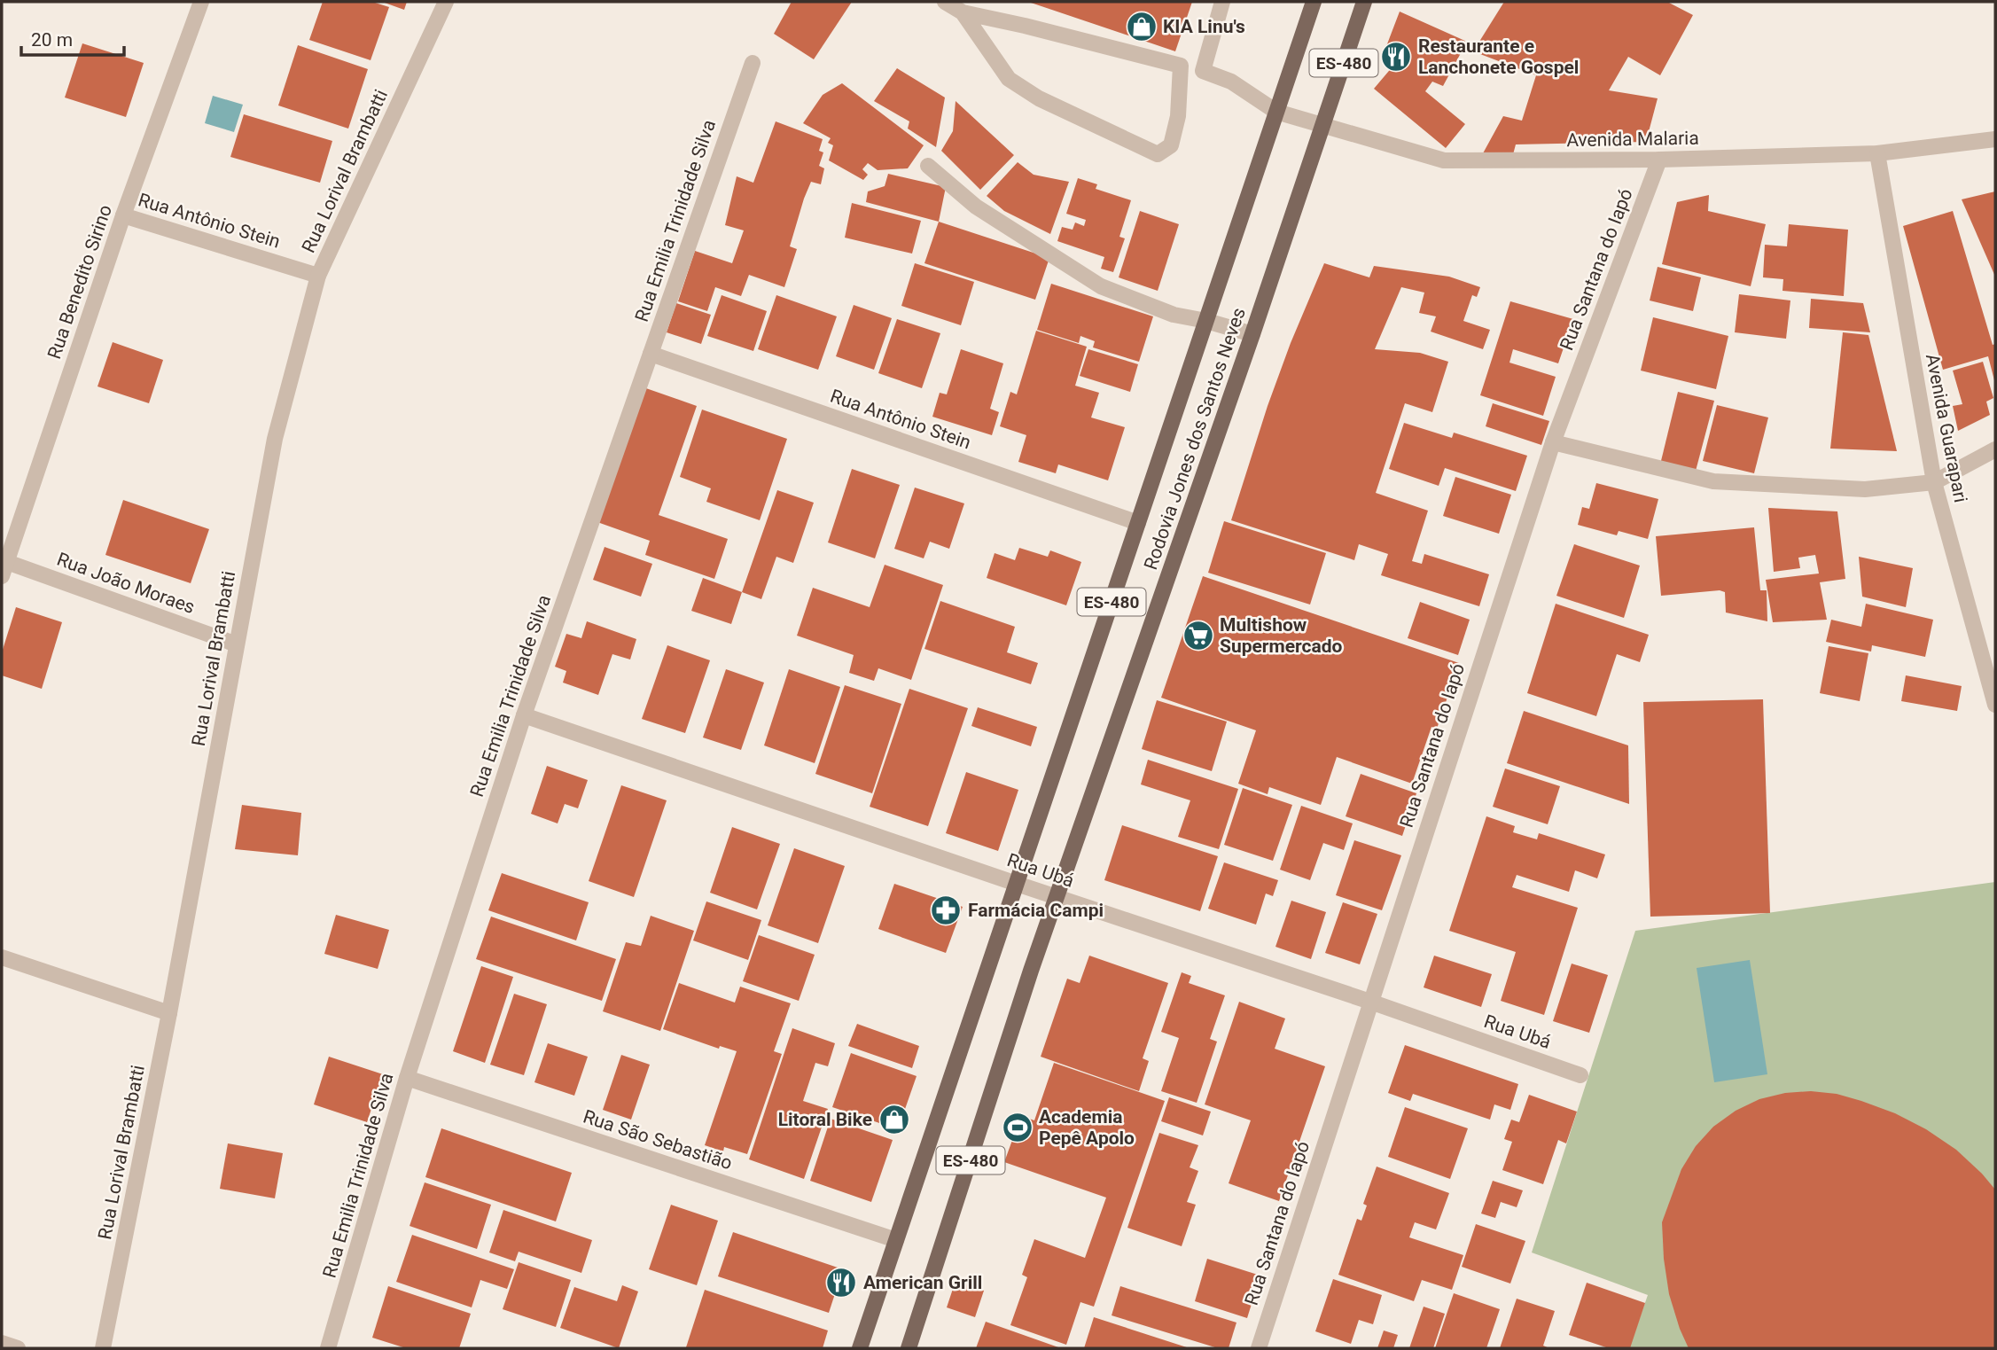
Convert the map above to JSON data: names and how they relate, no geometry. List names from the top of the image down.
{
  "streets": {
    "main road": ["ES-480", "Rodovia Jones dos Santos Neves"],
    "street": [
      "Avenida Malaria",
      "Rua Lorival Brambatti",
      "Rua Antônio Stein",
      "Rua Emilia Trinidade Silva",
      "Rua Santana do Iapó",
      "Rua Benedito Sirino",
      "Avenida Guarapari",
      "Rua João Moraes",
      "Rua Ubá",
      "Rua São Sebastião"
    ]
  },
  "crossings": [
    ["Avenida Malaria", "Rua Santana do Iapó"],
    ["Avenida Malaria", "Avenida Guarapari"],
    ["Avenida Malaria", "Rodovia Jones dos Santos Neves"],
    ["Rua Lorival Brambatti", "Rua Antônio Stein"],
    ["Rua Lorival Brambatti", "Rua João Moraes"],
    ["Rua Antônio Stein", "Rua Emilia Trinidade Silva"],
    ["Rua Antônio Stein", "Rua Benedito Sirino"],
    ["Rua Antônio Stein", "Rodovia Jones dos Santos Neves"],
    ["Rua Emilia Trinidade Silva", "Rua Ubá"],
    ["Rua Emilia Trinidade Silva", "Rua São Sebastião"],
    ["Rua Santana do Iapó", "Rua Ubá"],
    ["Rua Benedito Sirino", "Rua João Moraes"],
    ["Rodovia Jones dos Santos Neves", "Rua Ubá"],
    ["Rodovia Jones dos Santos Neves", "Rua São Sebastião"]
  ],
  "places": {
    "shop": ["KIA Linu's", "Litoral Bike"],
    "restaurant": ["Restaurante e Lanchonete Gospel", "American Grill"],
    "supermarket": ["Multishow Supermercado"],
    "pharmacy": ["Farmácia Campi"],
    "sports": ["Academia Pepê Apolo"]
  },
  "scale_bar": "20 m"
}
